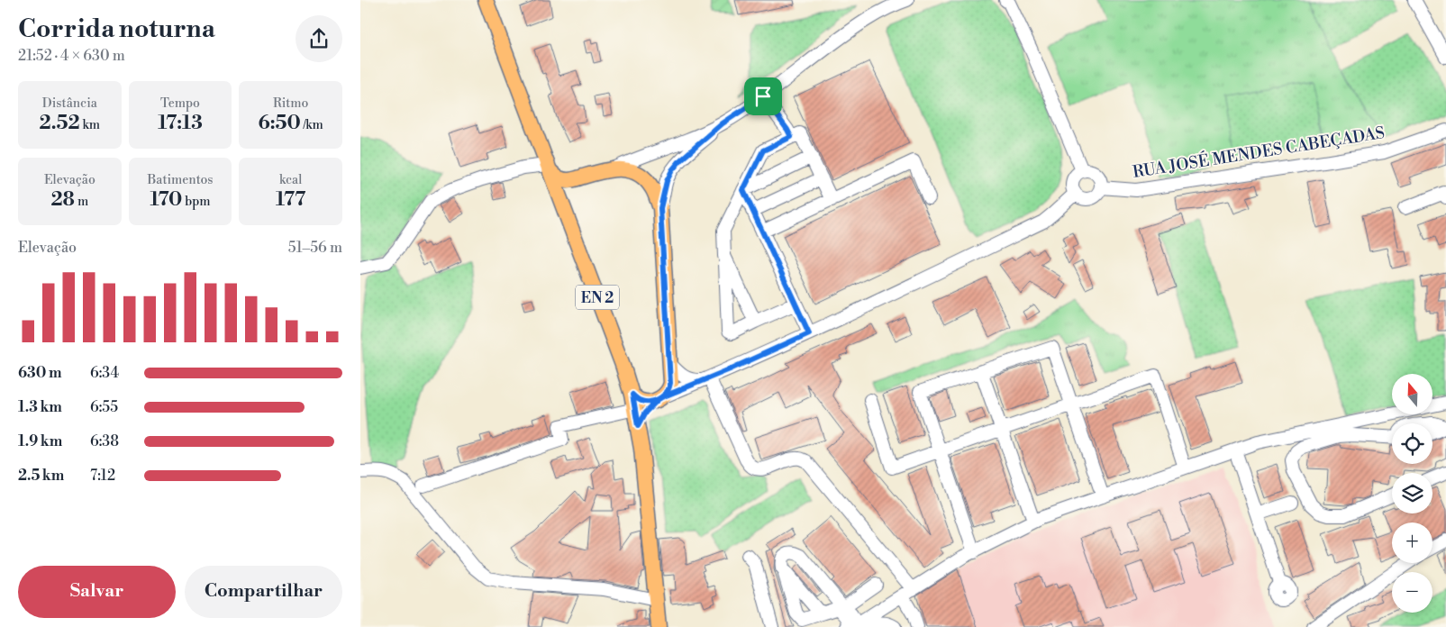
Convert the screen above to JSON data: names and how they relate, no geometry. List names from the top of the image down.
{
  "streets": {
    "main road": ["EN 2"],
    "street": ["RUA JOSÉ MENDES CABEÇADAS"]
  },
  "north": "top",
  "page": {
    "heading": ["Corrida noturna", "21:52 · 4 × 630 m"],
    "stats": [
      ["Distância", "2.52 km"],
      ["Tempo", "17:13"],
      ["Ritmo", "6:50 /km"],
      ["Elevação", "28 m"],
      ["Batimentos", "170 bpm"],
      ["kcal", "177"]
    ],
    "chart": ["Elevação", "51–56 m"],
    "list": [
      {
        "name": "630 m",
        "note": "6:34"
      },
      {
        "name": "1.3 km",
        "note": "6:55"
      },
      {
        "name": "1.9 km",
        "note": "6:38"
      },
      {
        "name": "2.5 km",
        "note": "7:12"
      }
    ],
    "map_buttons": ["+", "−"],
    "buttons": ["Salvar", "Compartilhar"]
  }
}
